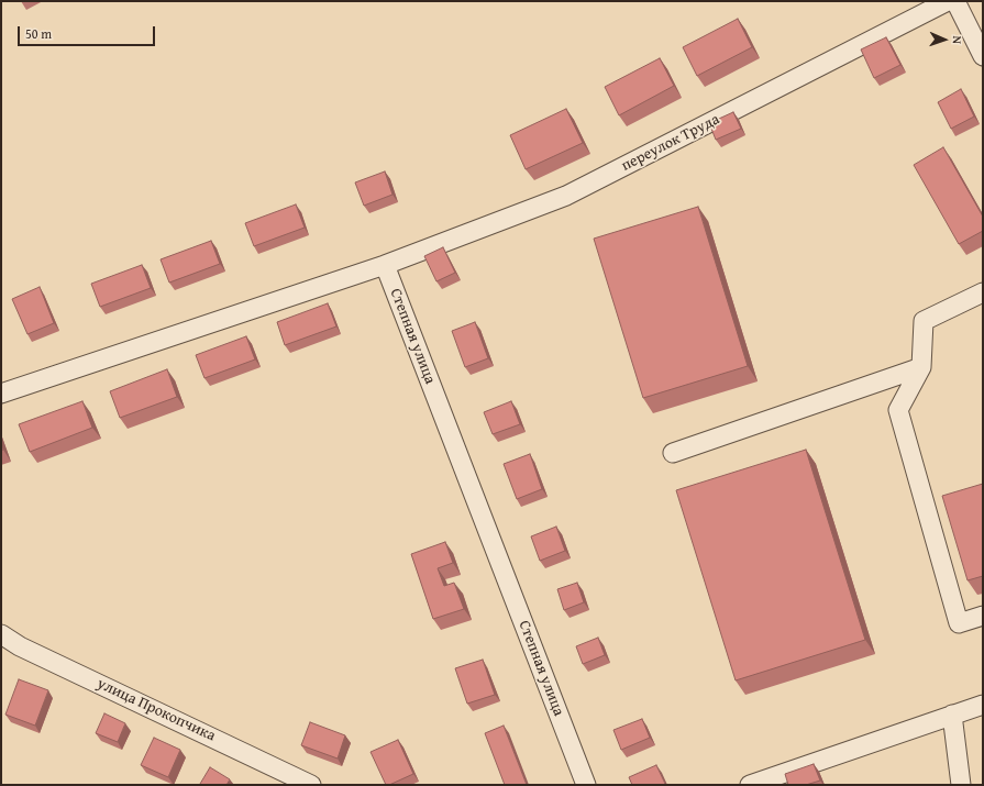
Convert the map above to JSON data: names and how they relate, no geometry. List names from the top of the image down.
{
  "streets": {
    "street": ["переулок Труда", "Степная улица", "улица Прокопчика"]
  },
  "crossings": [
    ["переулок Труда", "Степная улица"]
  ],
  "scale_bar": "50 m",
  "north": "right"
}
